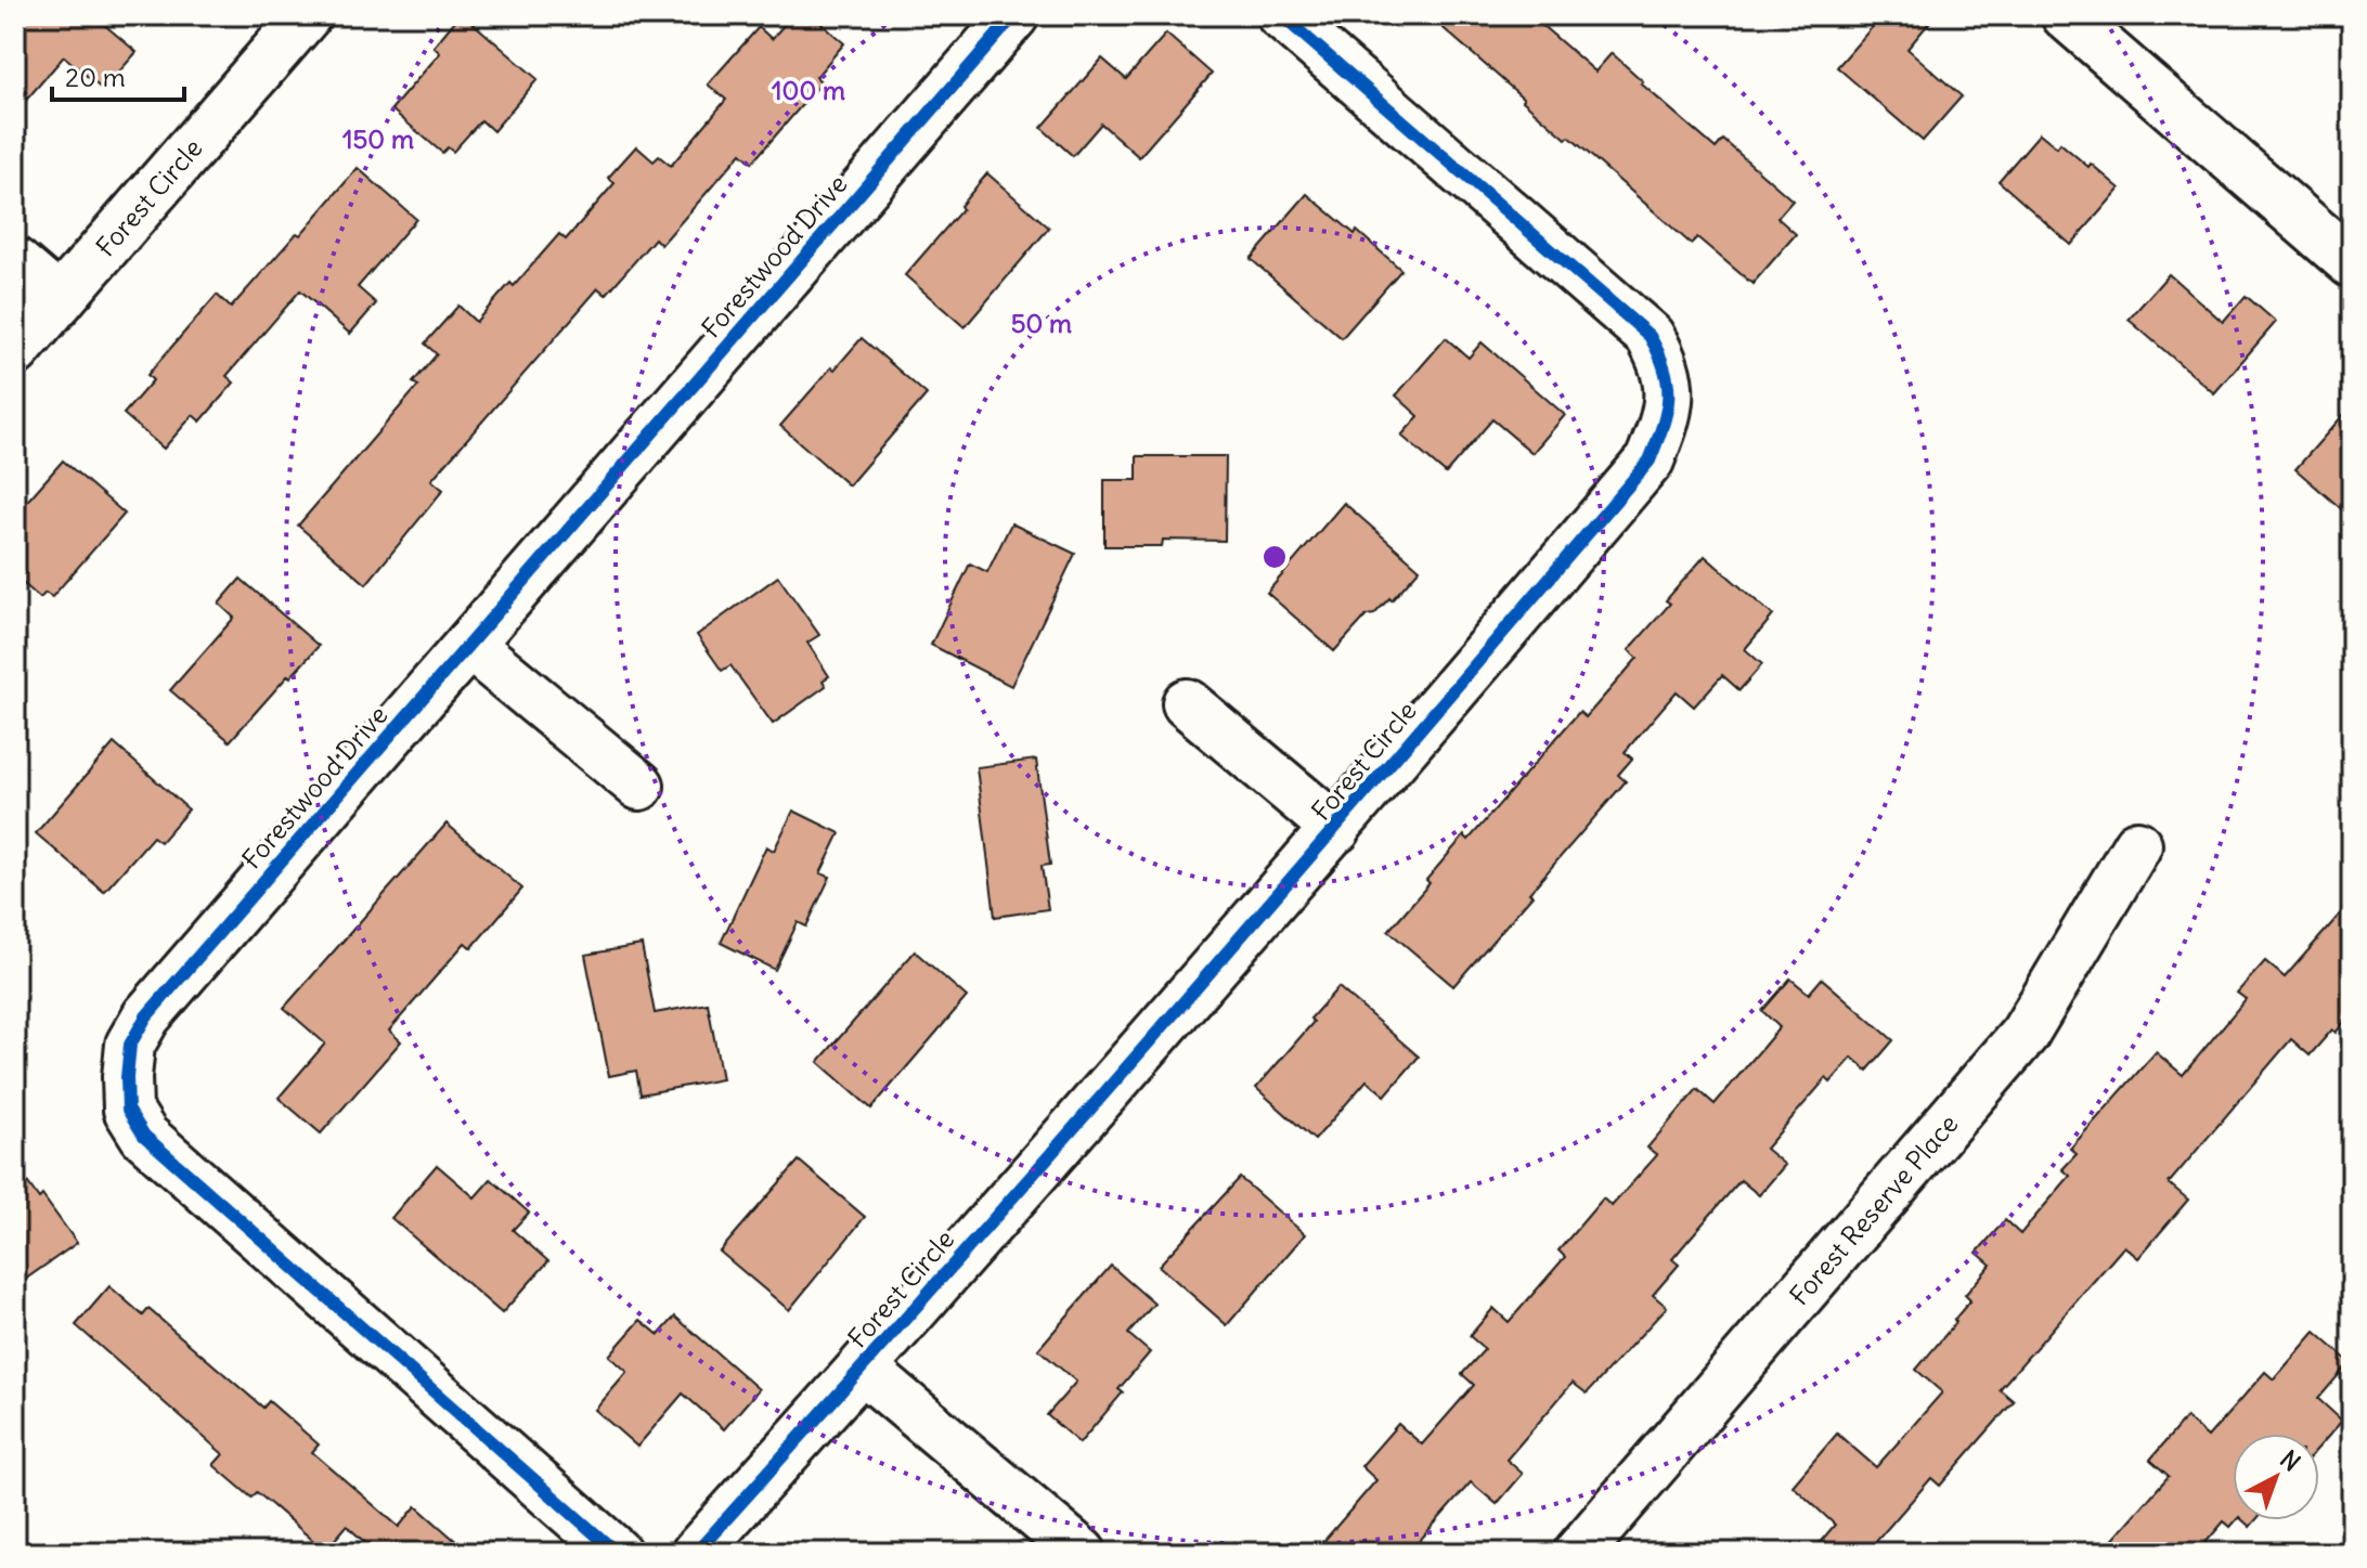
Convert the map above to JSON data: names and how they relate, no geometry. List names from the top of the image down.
{
  "streets": {
    "street": ["Forest Circle", "Forestwood Drive", "Forest Reserve Place"]
  },
  "scale_bar": "20 m",
  "north": "top right",
  "rings": ["100 m", "150 m", "50 m"]
}
